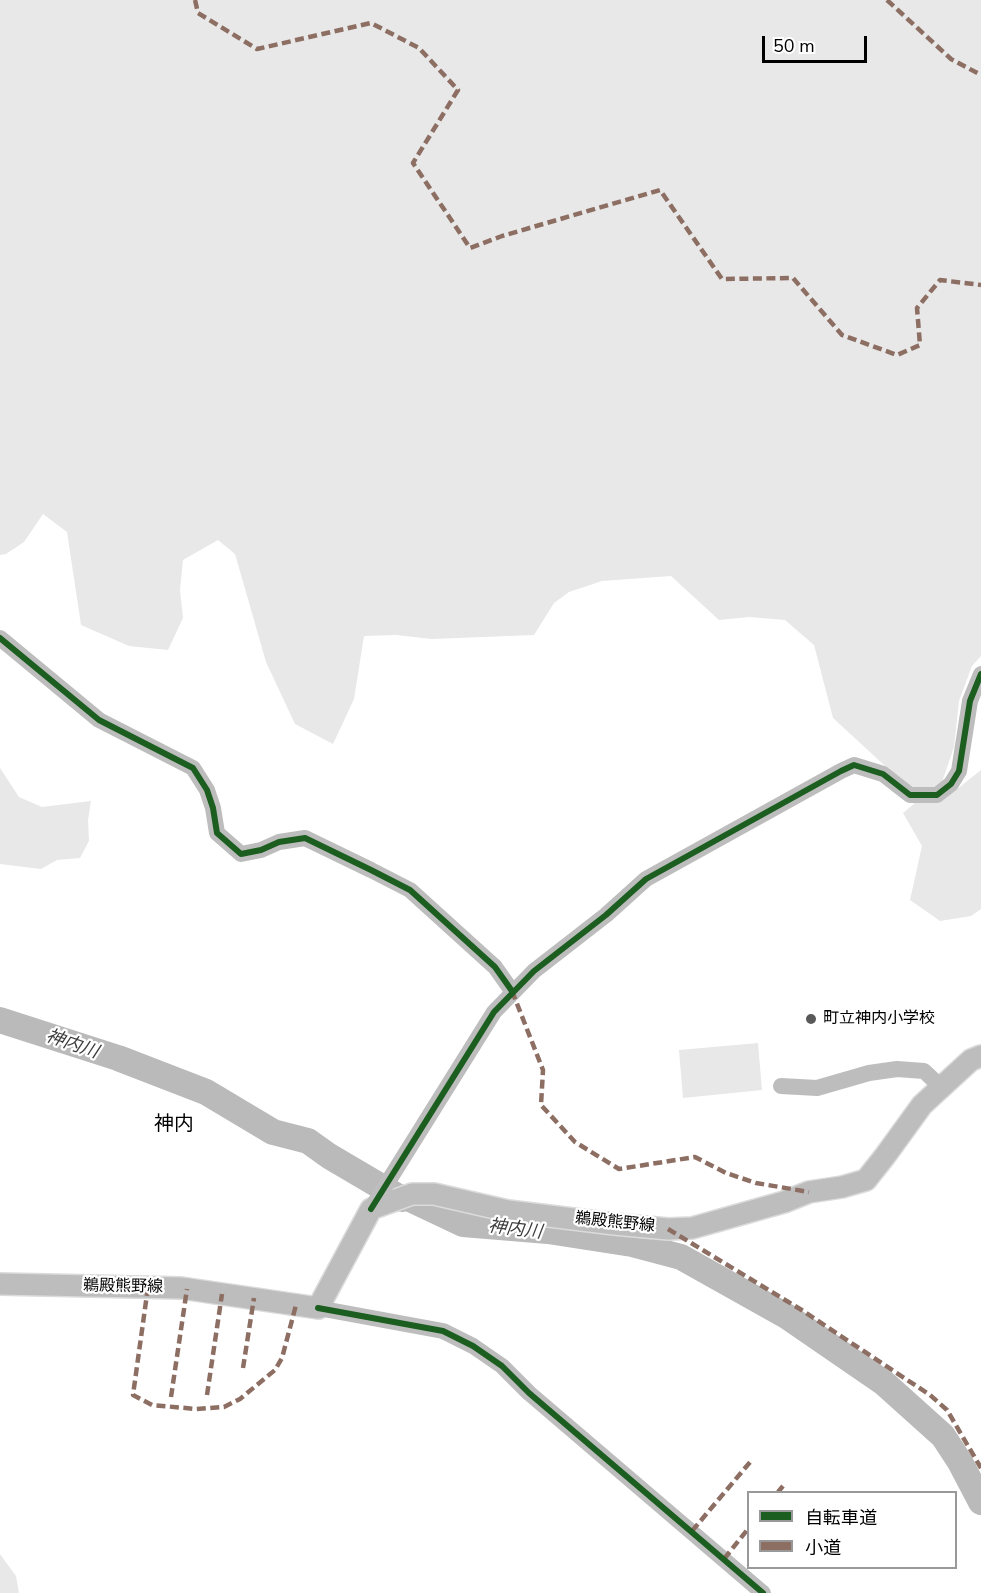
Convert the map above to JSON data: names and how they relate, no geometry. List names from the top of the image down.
{
  "streets": {
    "main road": ["鵜殿熊野線"]
  },
  "districts": ["神内"],
  "water": ["神内川"],
  "places": ["町立神内小学校"],
  "legend": ["自転車道", "小道"],
  "scale_bar": "50 m"
}
